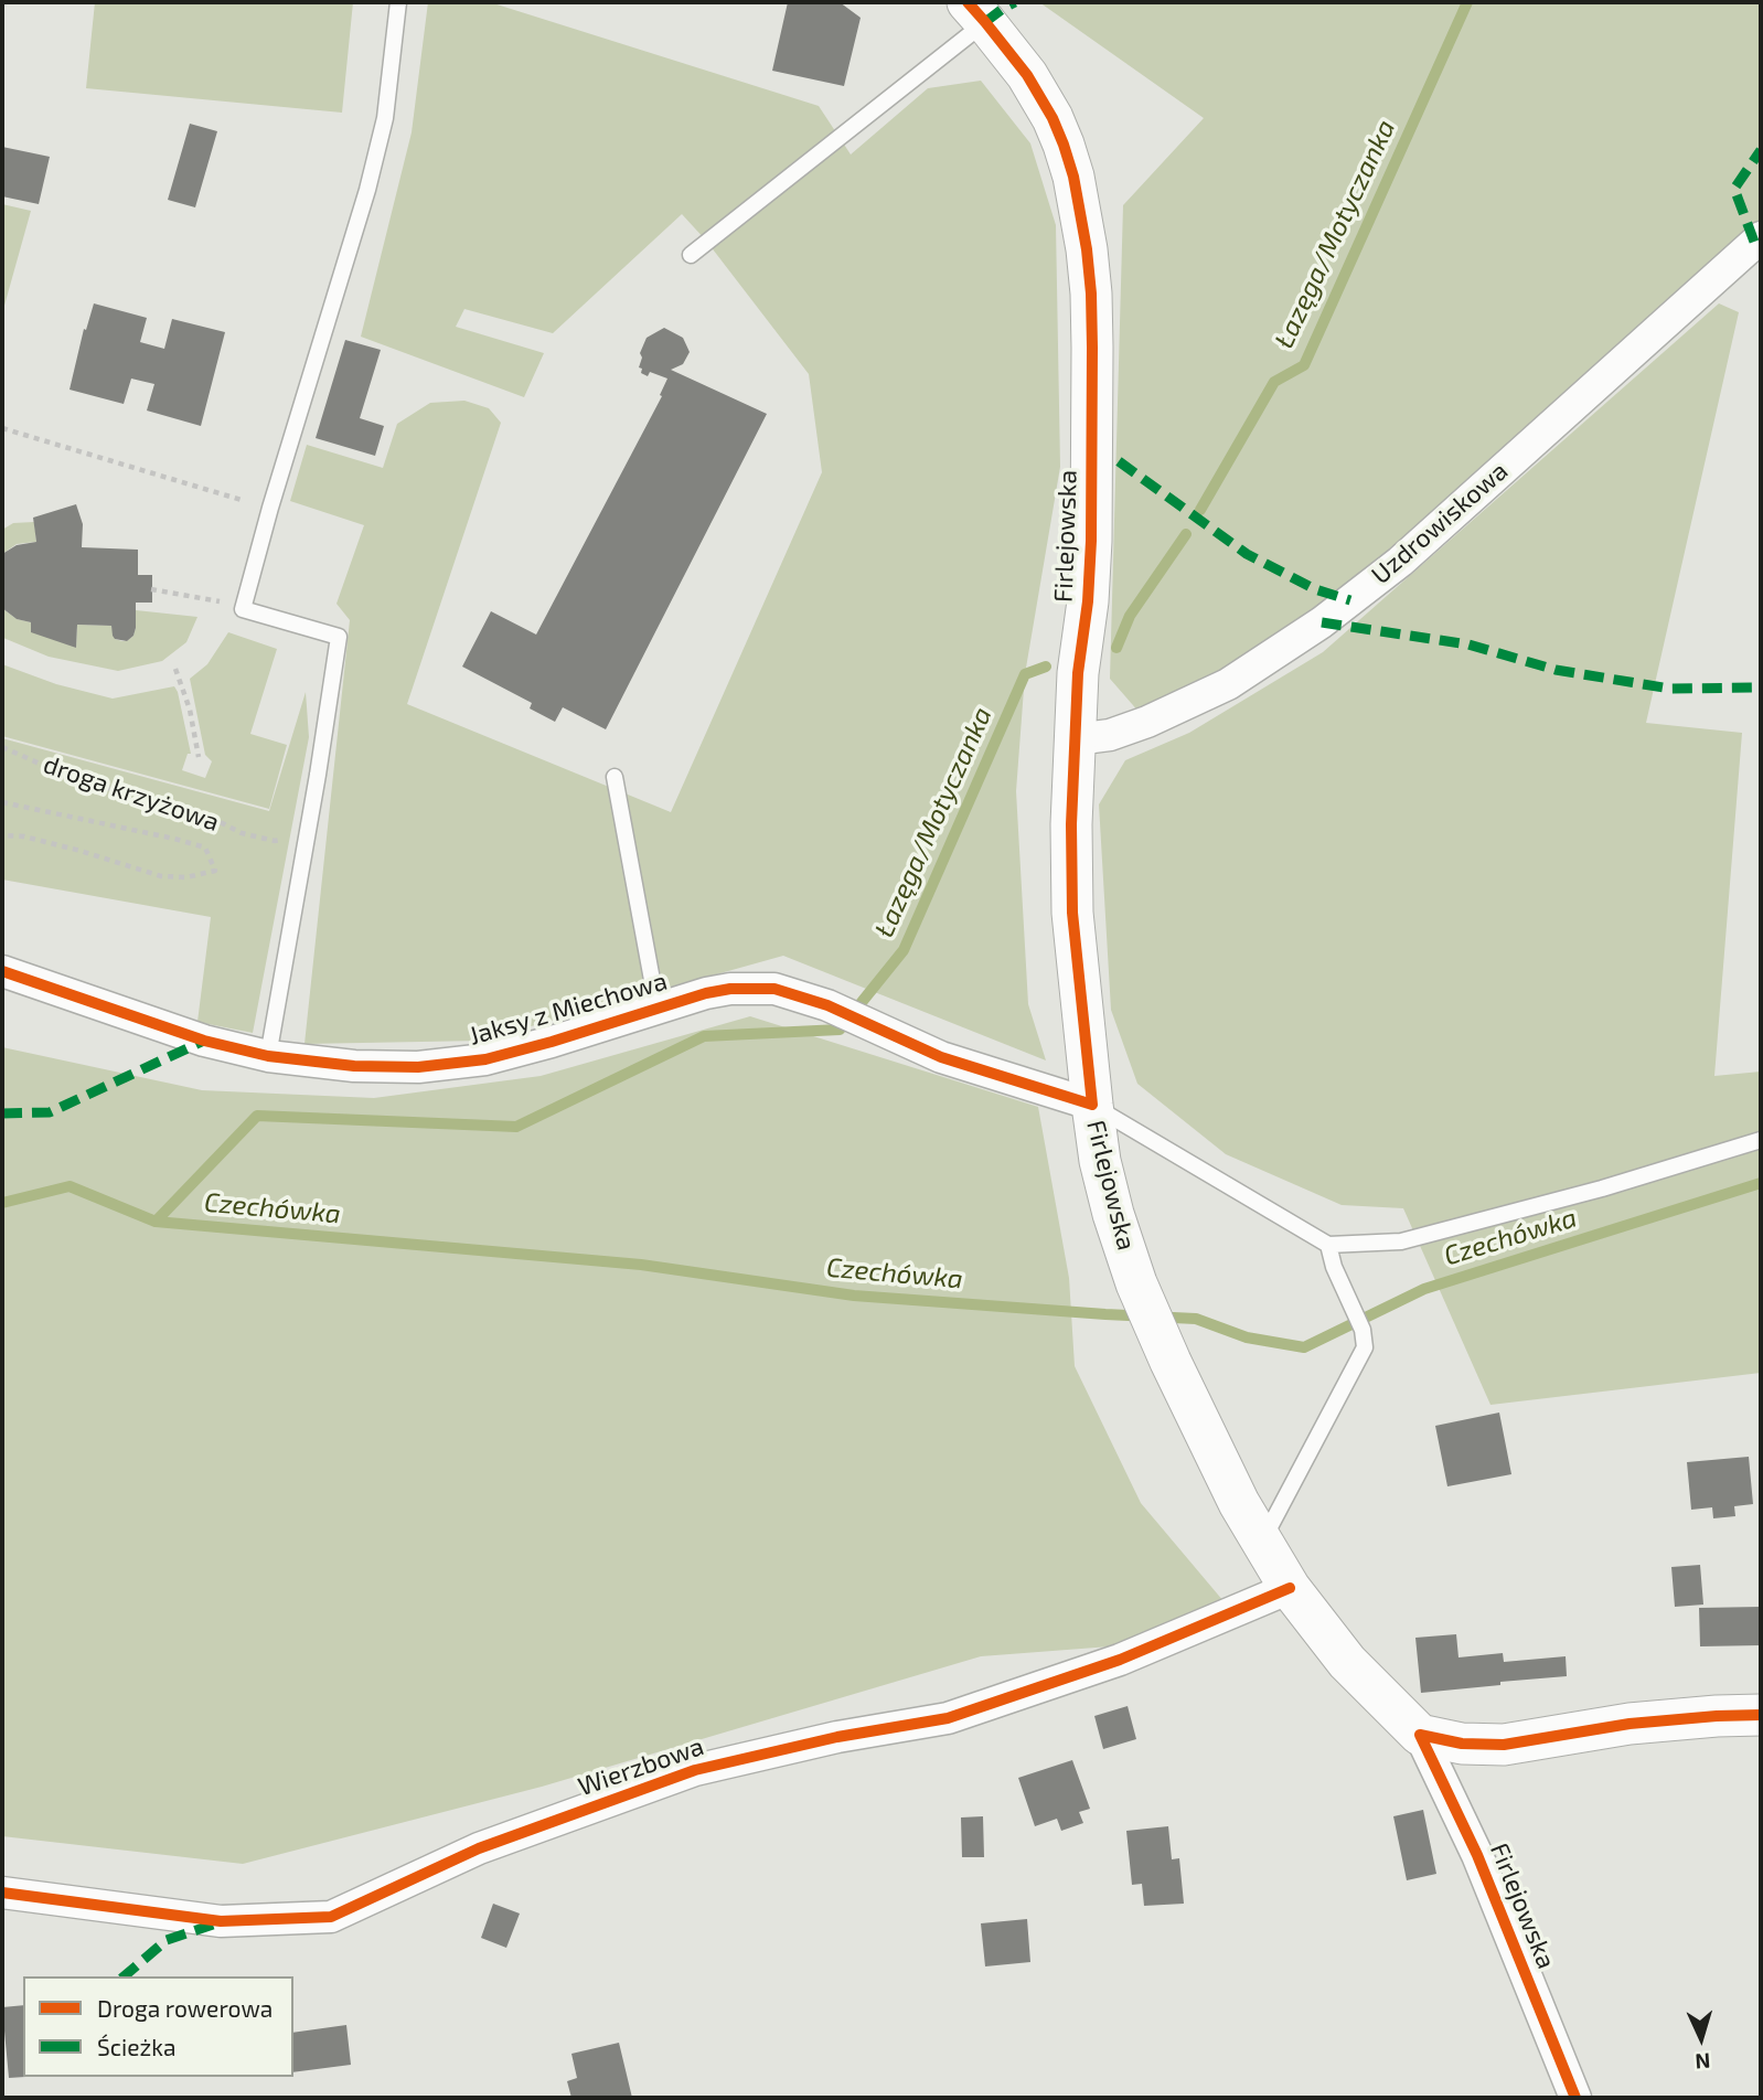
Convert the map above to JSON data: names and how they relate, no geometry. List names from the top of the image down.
{
  "streets": {
    "street": [
      "Uzdrowiskowa",
      "Firlejowska",
      "Jaksy z Miechowa",
      "Wierzbowa"
    ],
    "path": ["droga krzyżowa"]
  },
  "crossings": [
    ["Uzdrowiskowa", "Firlejowska"],
    ["Firlejowska", "Jaksy z Miechowa"],
    ["Firlejowska", "Wierzbowa"]
  ],
  "water": ["Łazęga/Motyczanka", "Czechówka"],
  "legend": ["Droga rowerowa", "Ścieżka"],
  "north": "bottom"
}
